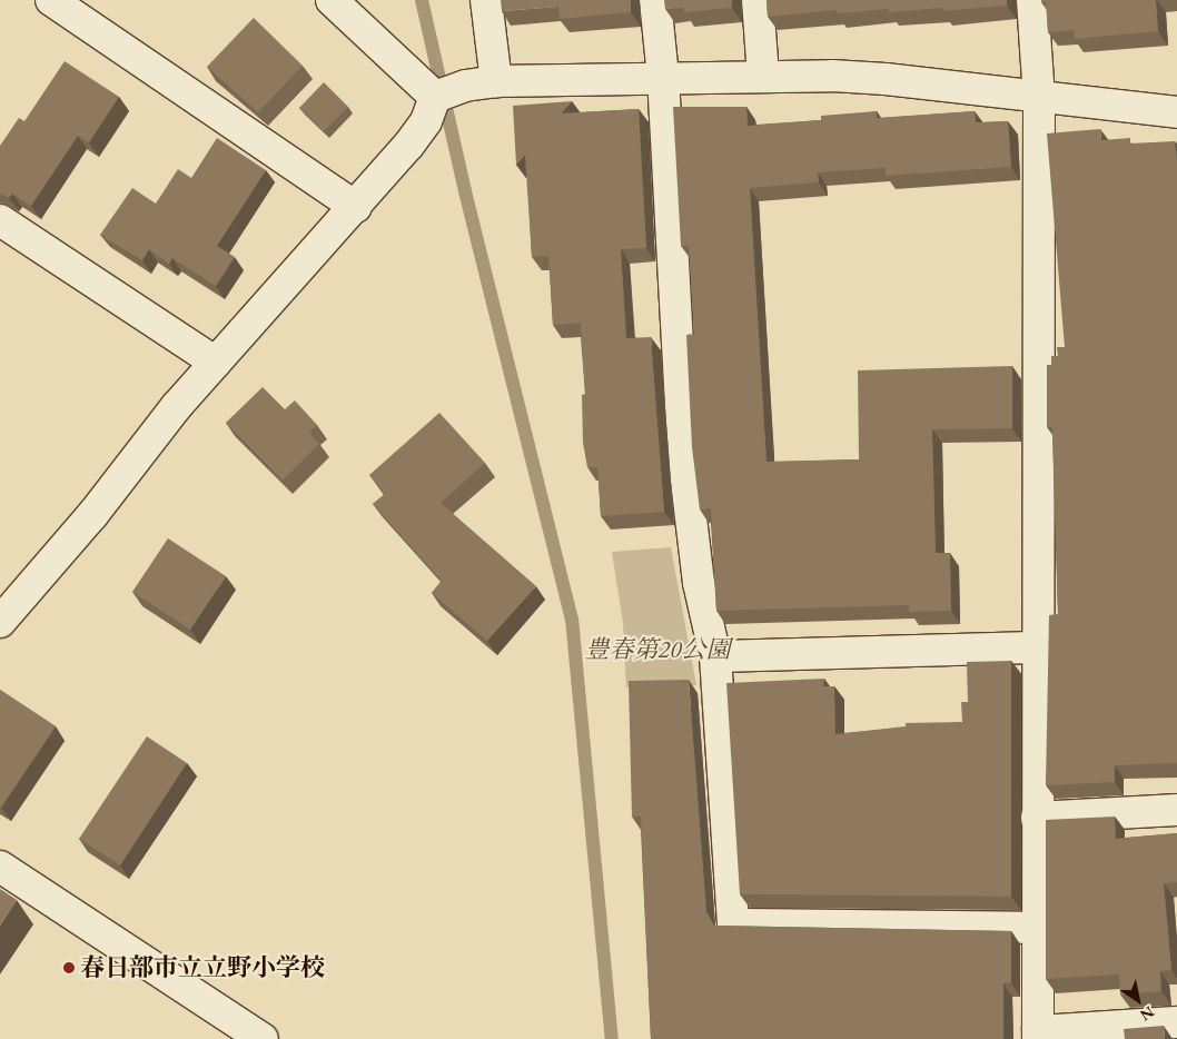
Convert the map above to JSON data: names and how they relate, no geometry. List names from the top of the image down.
{
  "parks": ["豊春第20公園"],
  "places": ["春日部市立立野小学校"],
  "north": "bottom right"
}
